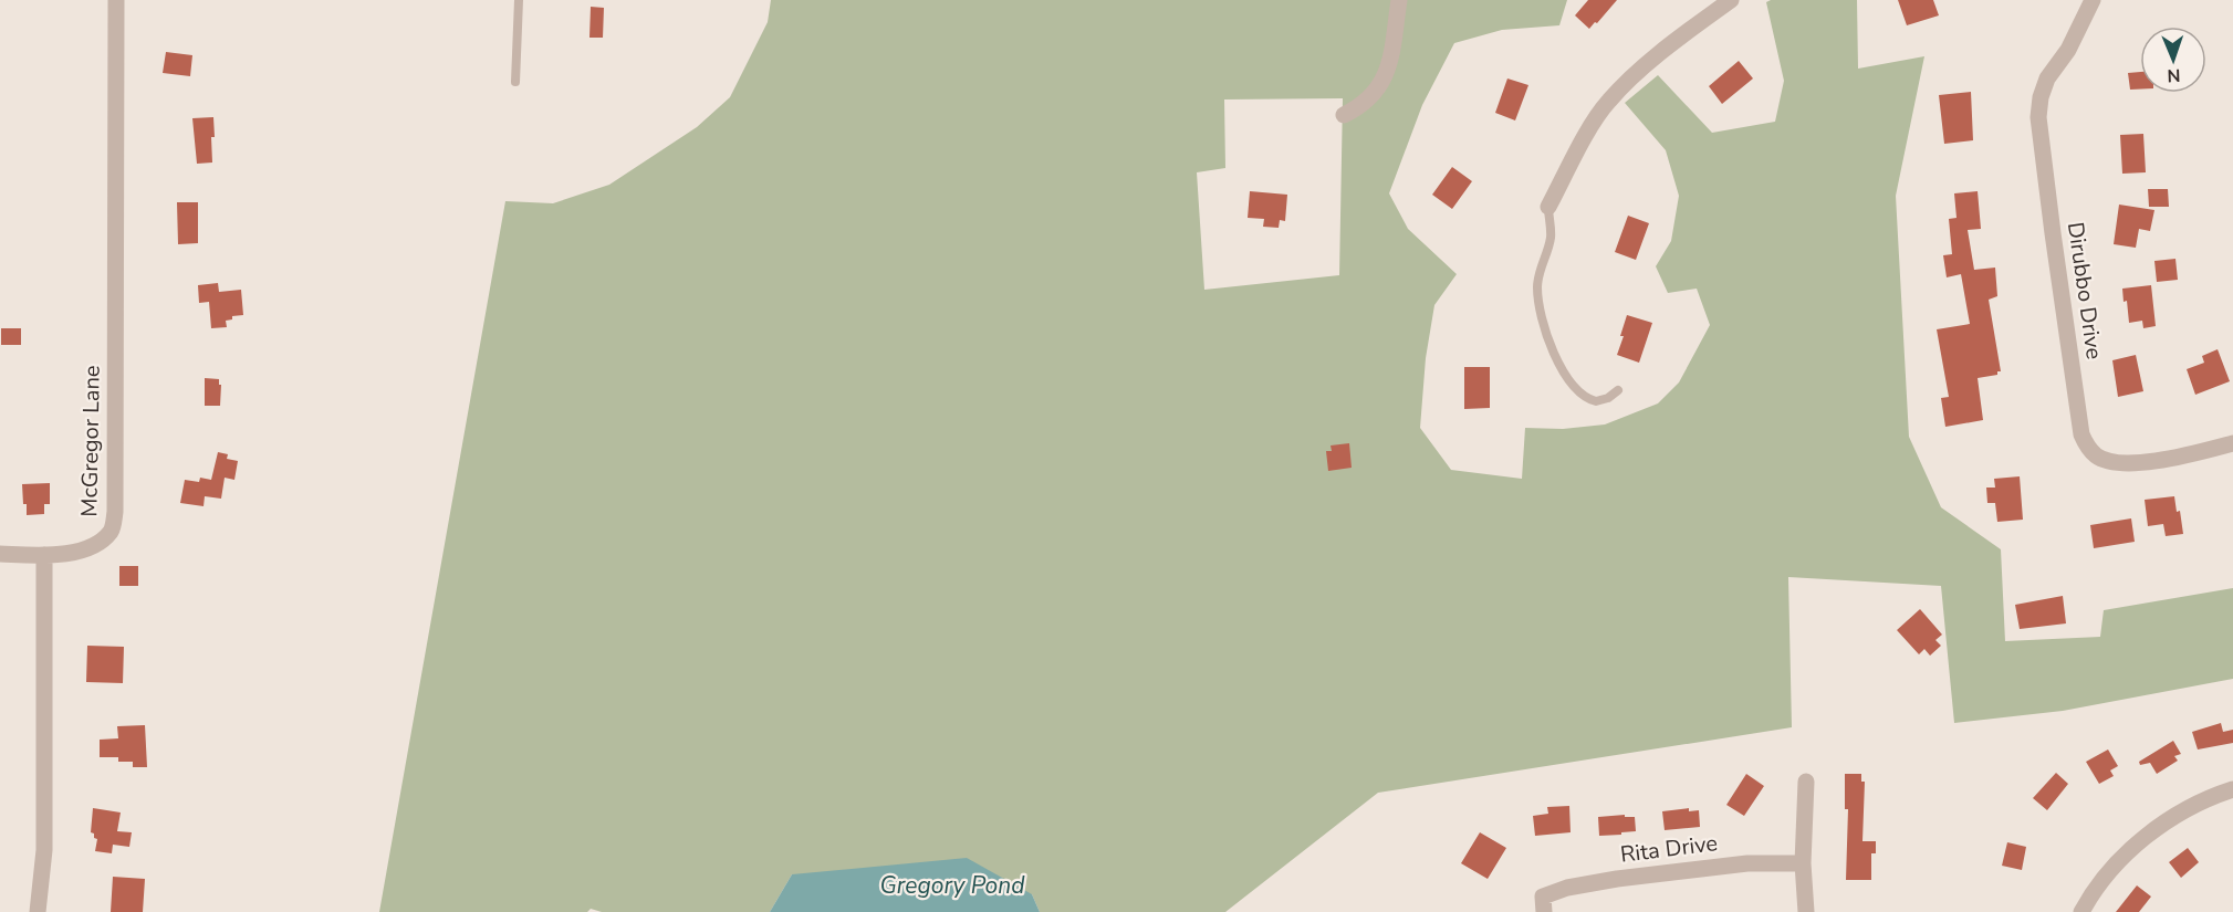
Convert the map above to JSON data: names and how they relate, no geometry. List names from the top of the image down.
{
  "streets": {
    "street": ["Dirubbo Drive", "McGregor Lane", "Rita Drive"]
  },
  "water": ["Gregory Pond"],
  "north": "bottom"
}
